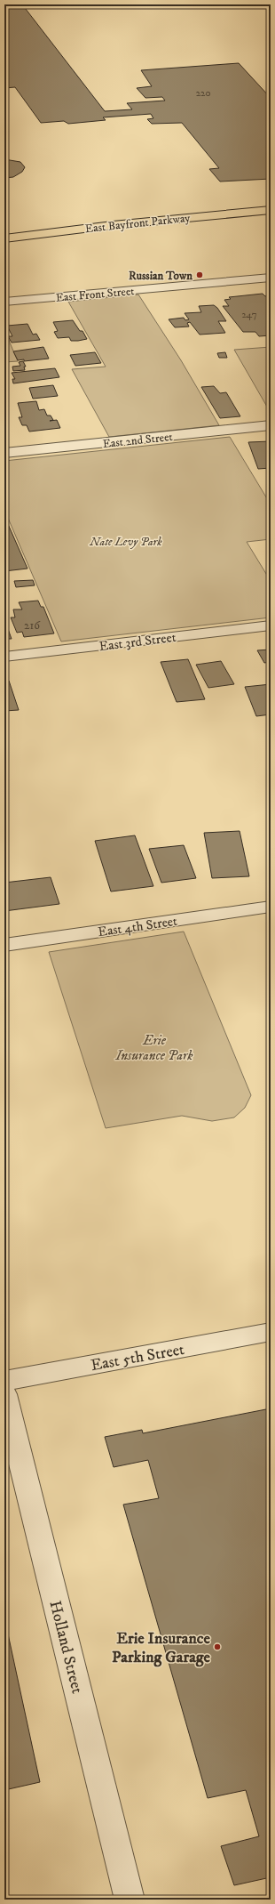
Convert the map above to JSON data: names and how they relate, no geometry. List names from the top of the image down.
{
  "streets": {
    "highway": ["East Bayfront Parkway"],
    "street": [
      "East Front Street",
      "East 2nd Street",
      "East 3rd Street",
      "East 4th Street",
      "East 5th Street",
      "Holland Street"
    ]
  },
  "parks": ["Nate Levy Park", "Erie Insurance Park"],
  "places": ["Russian Town", "Erie Insurance Parking Garage"],
  "house_numbers": ["220", "247", "216"]
}
